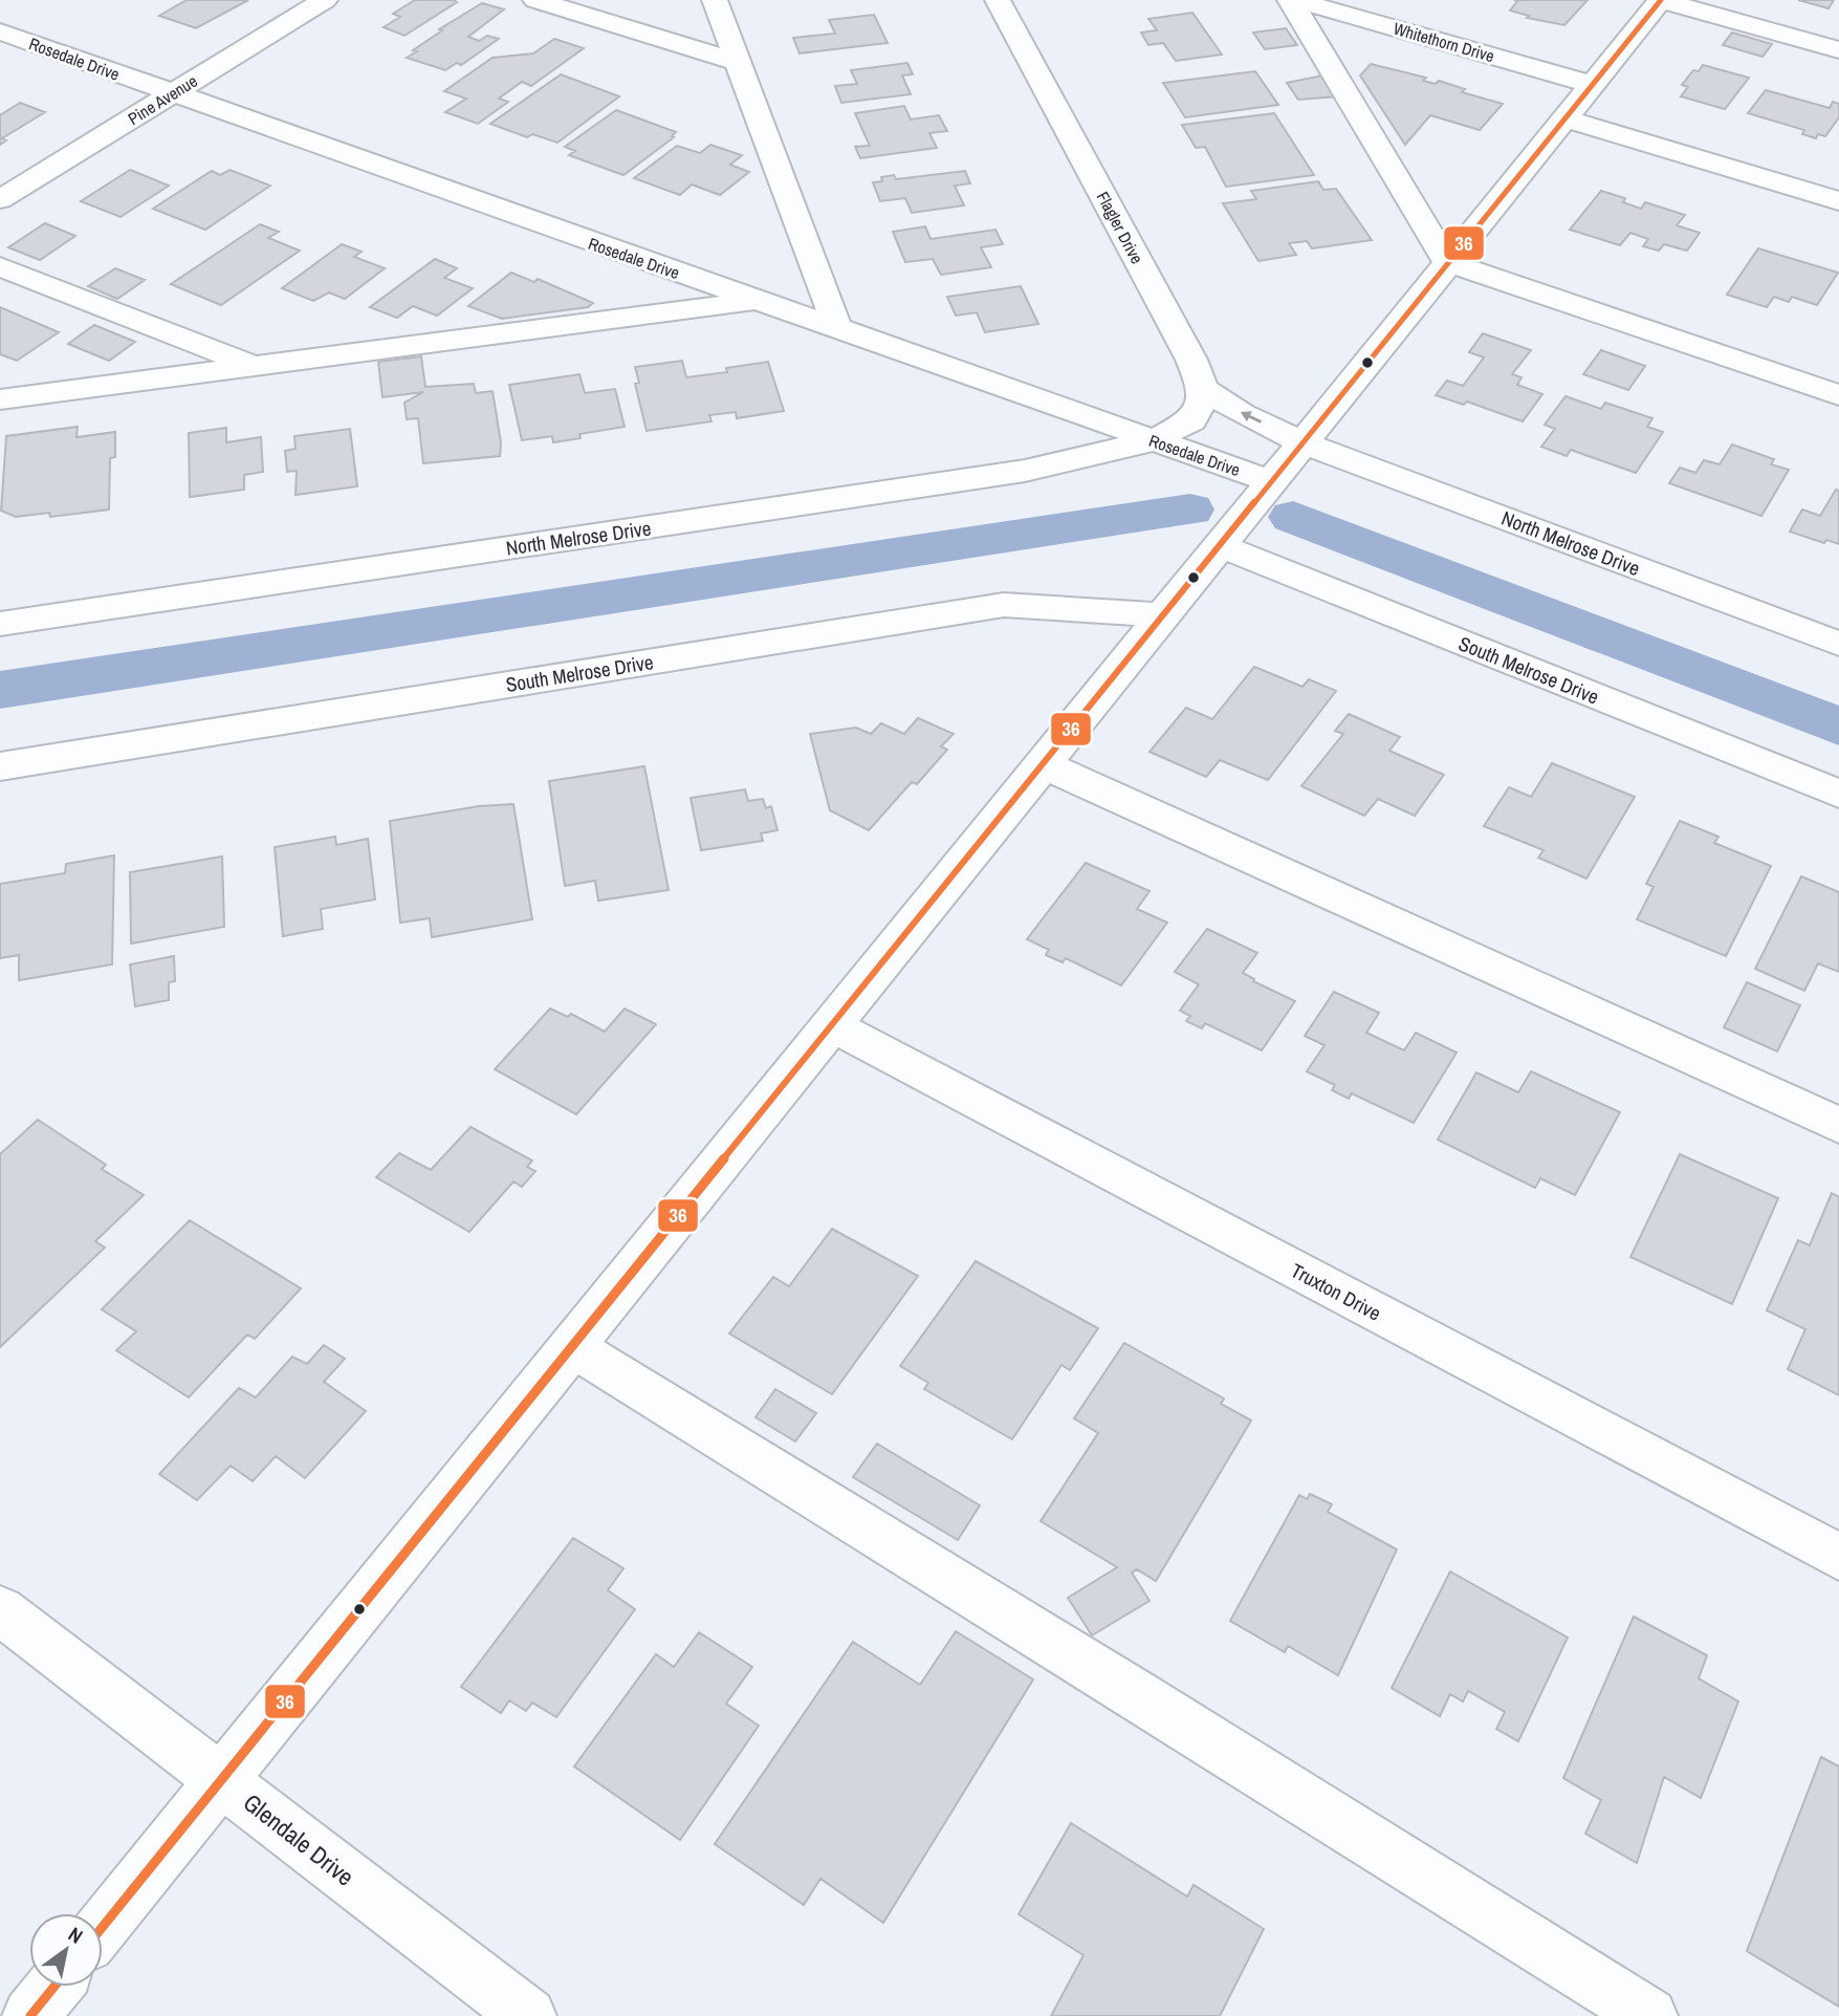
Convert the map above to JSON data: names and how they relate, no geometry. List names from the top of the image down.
{
  "streets": {
    "street": [
      "Whitethorn Drive",
      "Rosedale Drive",
      "Pine Avenue",
      "Flagler Drive",
      "North Melrose Drive",
      "South Melrose Drive",
      "Truxton Drive",
      "Glendale Drive"
    ]
  },
  "crossings": [
    ["Rosedale Drive", "Pine Avenue"],
    ["Rosedale Drive", "North Melrose Drive"],
    ["Flagler Drive", "North Melrose Drive"]
  ],
  "lines": ["transit line 36"],
  "north": "top right"
}
